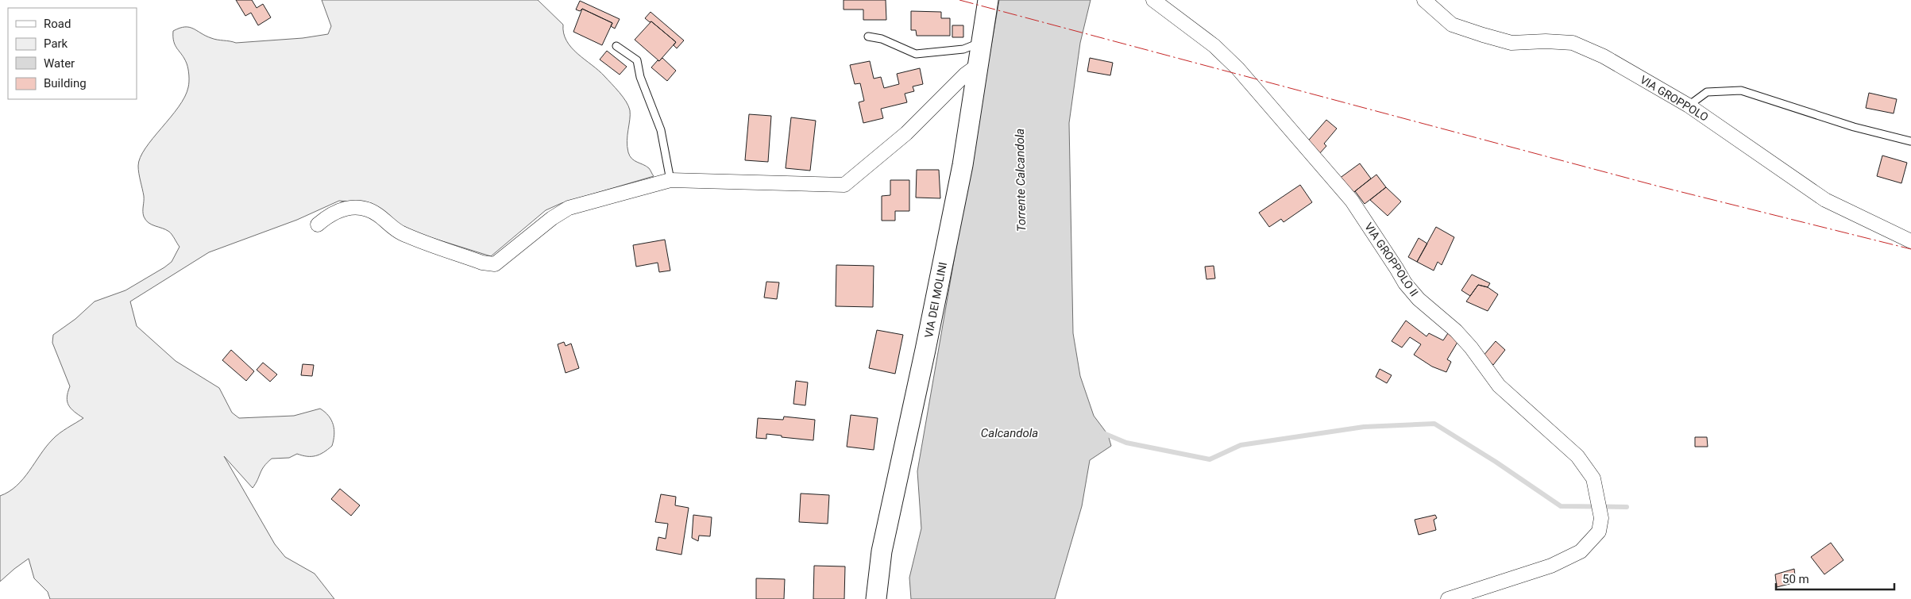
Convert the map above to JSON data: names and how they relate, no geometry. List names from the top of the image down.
{
  "streets": {
    "street": ["VIA GROPPOLO", "VIA GROPPOLO II", "VIA DEI MOLINI"]
  },
  "water": ["Torrente Calcandola", "Calcandola"],
  "legend": [
    "Road",
    "Park",
    "Water",
    "Building"
  ],
  "scale_bar": "50 m"
}
